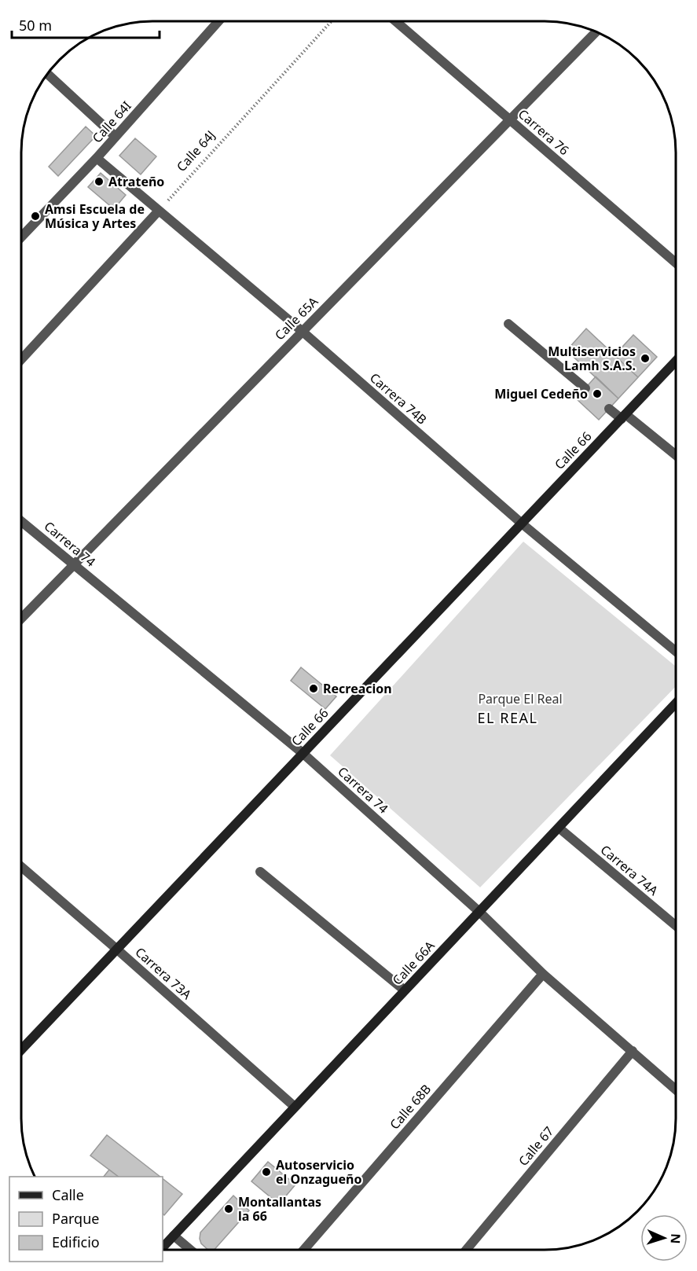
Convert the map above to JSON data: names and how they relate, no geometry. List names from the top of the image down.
{
  "streets": {
    "street": [
      "Calle 64I",
      "Carrera 76",
      "Calle 65A",
      "Carrera 74B",
      "Calle 66",
      "Carrera 74",
      "Carrera 74A",
      "Calle 66A",
      "Carrera 73A",
      "Calle 68B",
      "Calle 67"
    ],
    "path": ["Calle 64J"]
  },
  "crossings": [
    ["Calle 64I", "Carrera 74B"],
    ["Carrera 76", "Calle 65A"],
    ["Calle 64J", "Carrera 74B"],
    ["Calle 65A", "Carrera 74B"],
    ["Calle 65A", "Carrera 74"],
    ["Carrera 74B", "Calle 66"],
    ["Calle 66", "Carrera 74"],
    ["Calle 66", "Carrera 73A"],
    ["Carrera 74", "Calle 66A"],
    ["Carrera 74", "Calle 68B"],
    ["Carrera 74", "Calle 67"],
    ["Carrera 74A", "Calle 66A"],
    ["Calle 66A", "Carrera 73A"]
  ],
  "districts": ["EL REAL"],
  "parks": ["Parque El Real"],
  "places": [
    "Atrateño",
    "Amsi Escuela de Música y Artes",
    "Multiservicios Lamh S.A.S.",
    "Miguel Cedeño",
    "Recreacion",
    "Autoservicio el Onzagueño",
    "Montallantas la 66"
  ],
  "legend": ["Calle", "Parque", "Edificio"],
  "scale_bar": "50 m",
  "north": "right"
}
